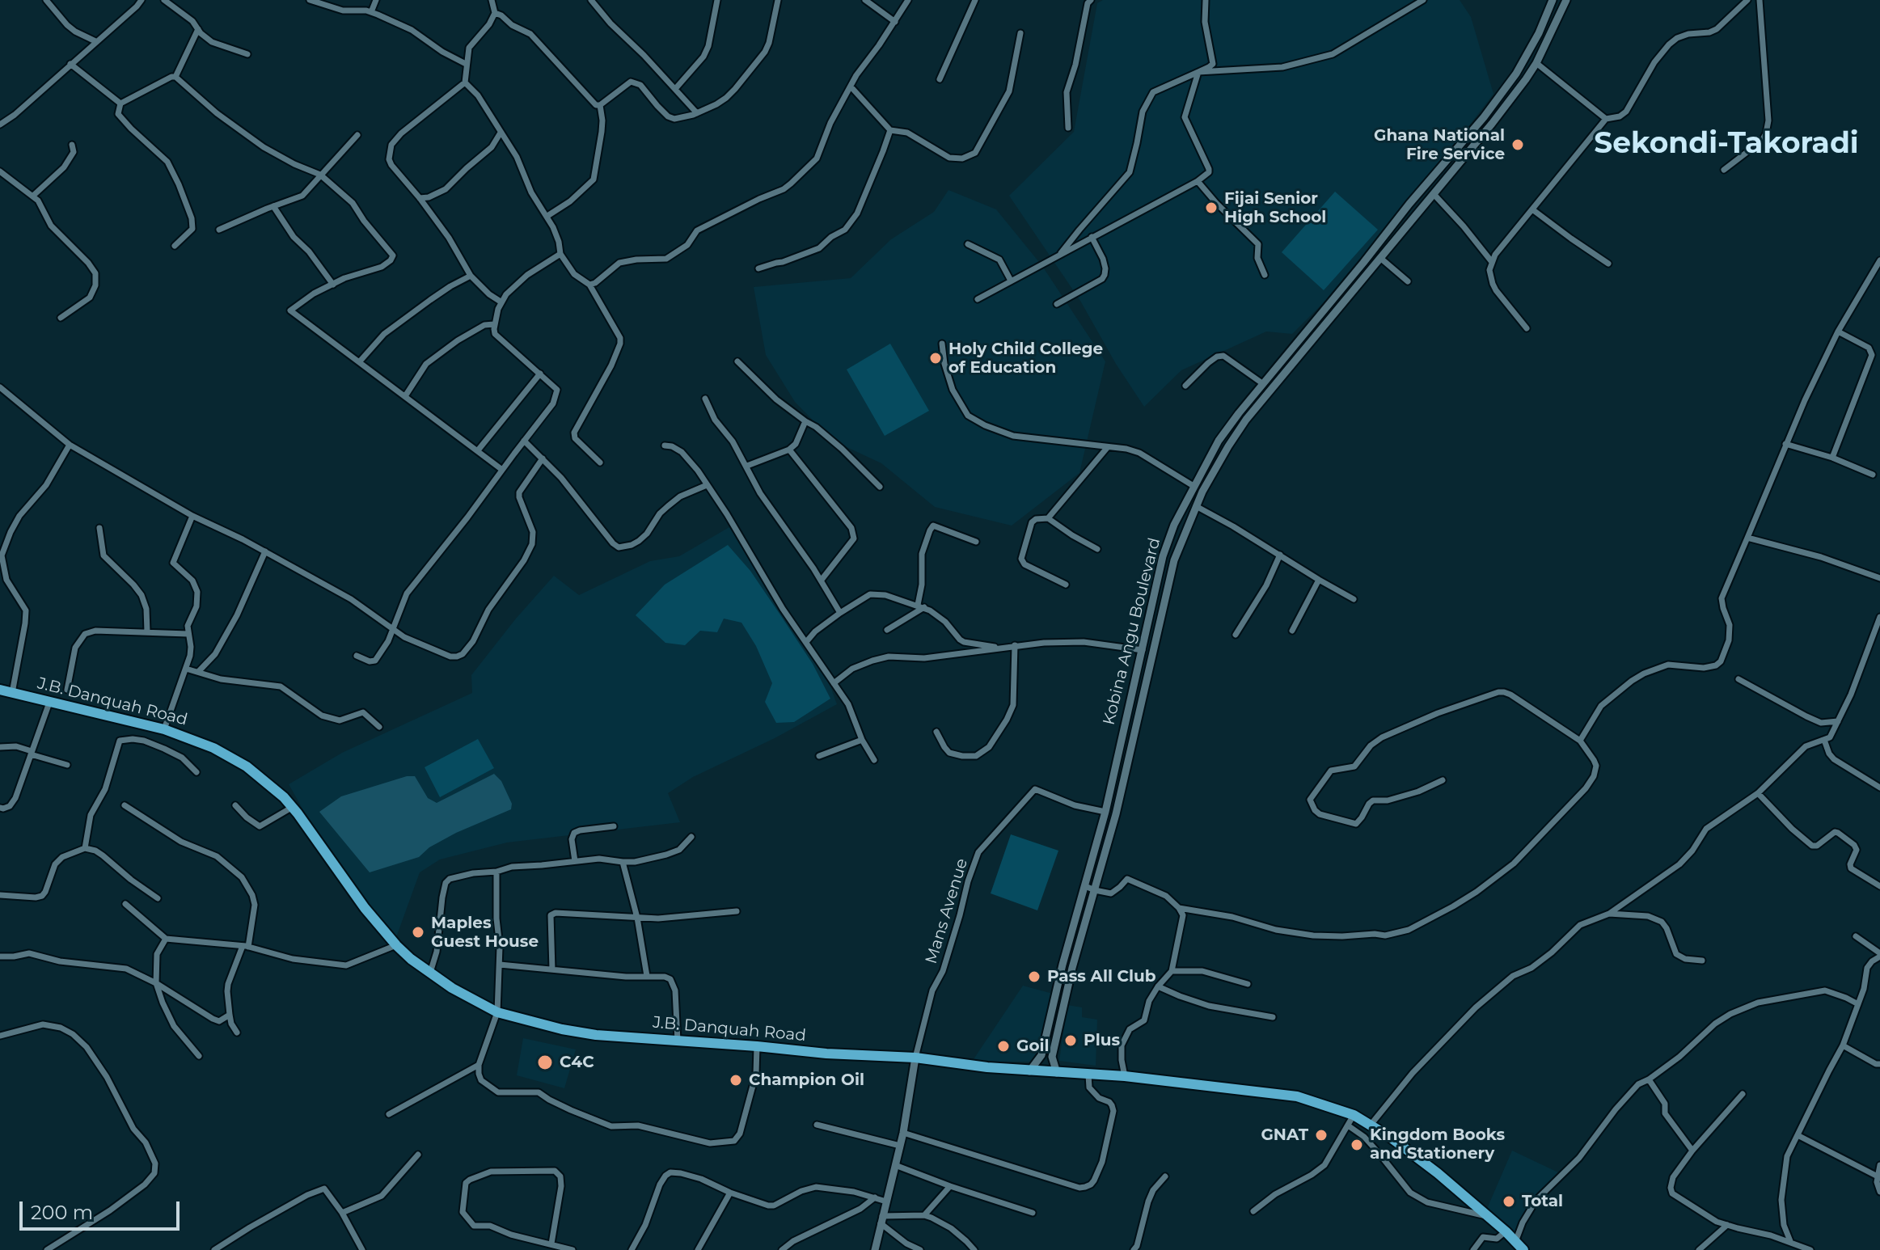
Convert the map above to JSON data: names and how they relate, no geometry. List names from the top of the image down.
{
  "streets": {
    "highway": ["J.B. Danquah Road"],
    "street": ["Kobina Angu Boulevard", "Mans Avenue"]
  },
  "crossings": [
    ["Kobina Angu Boulevard", "J.B. Danquah Road"],
    ["Kobina Angu Boulevard", "Mans Avenue"],
    ["J.B. Danquah Road", "Mans Avenue"]
  ],
  "districts": ["Sekondi-Takoradi"],
  "places": [
    "Ghana National Fire Service",
    "Fijai Senior High School",
    "Holy Child College of Education",
    "Maples Guest House",
    "Pass All Club",
    "Plus",
    "Goil",
    "C4C",
    "Champion Oil",
    "GNAT",
    "Kingdom Books and Stationery",
    "Total"
  ],
  "scale_bar": "200 m"
}
